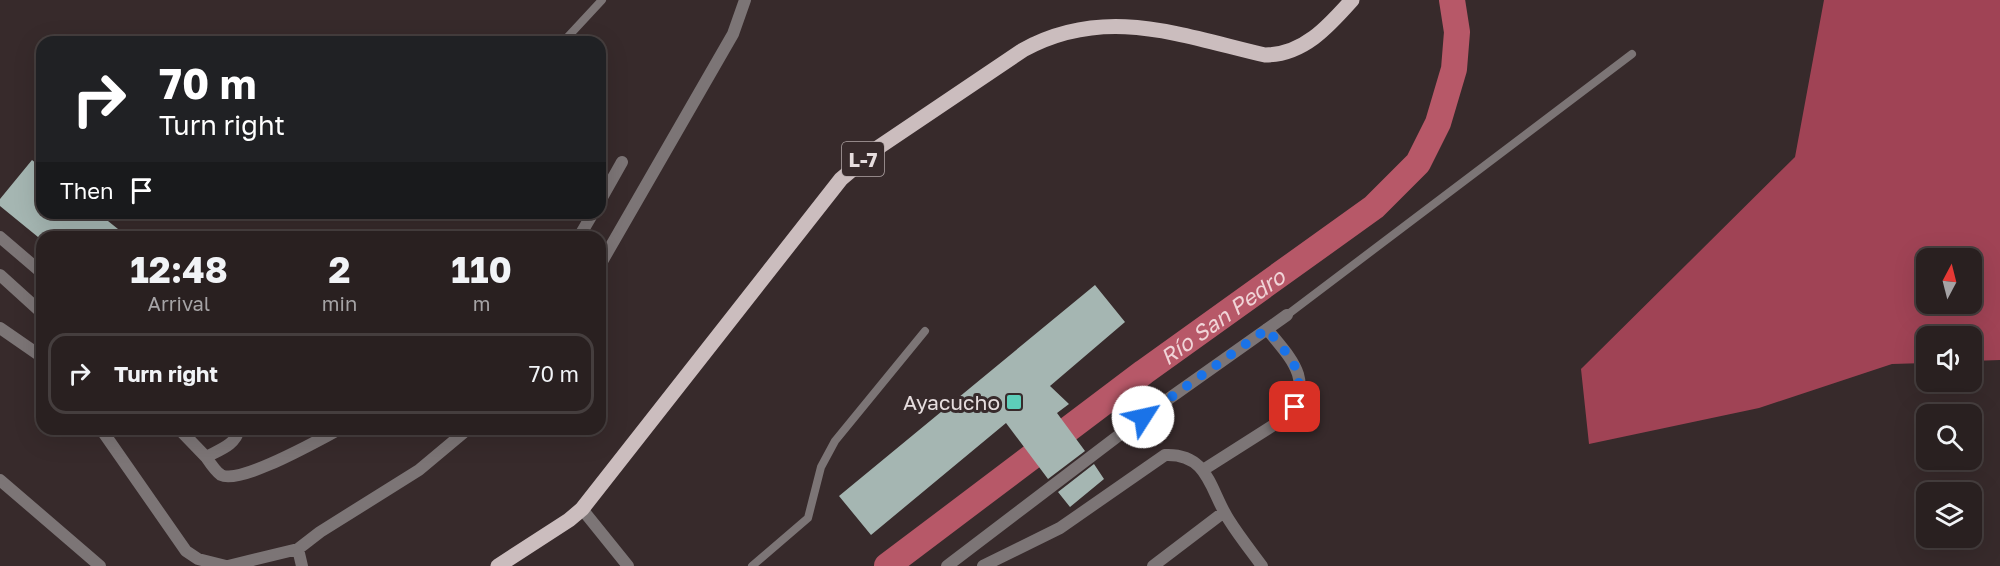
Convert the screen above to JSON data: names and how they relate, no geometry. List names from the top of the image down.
{
  "streets": {
    "main road": ["L-7"]
  },
  "water": ["Río San Pedro"],
  "places": {
    "transit": ["Ayacucho"]
  },
  "north": "top",
  "page": {
    "turn": ["70 m", "Turn right"],
    "then": "Then",
    "eta": [
      "12:48",
      "Arrival",
      "2",
      "min",
      "110",
      "m"
    ],
    "list": [
      {
        "name": "Turn right",
        "value": "70 m"
      }
    ]
  }
}
